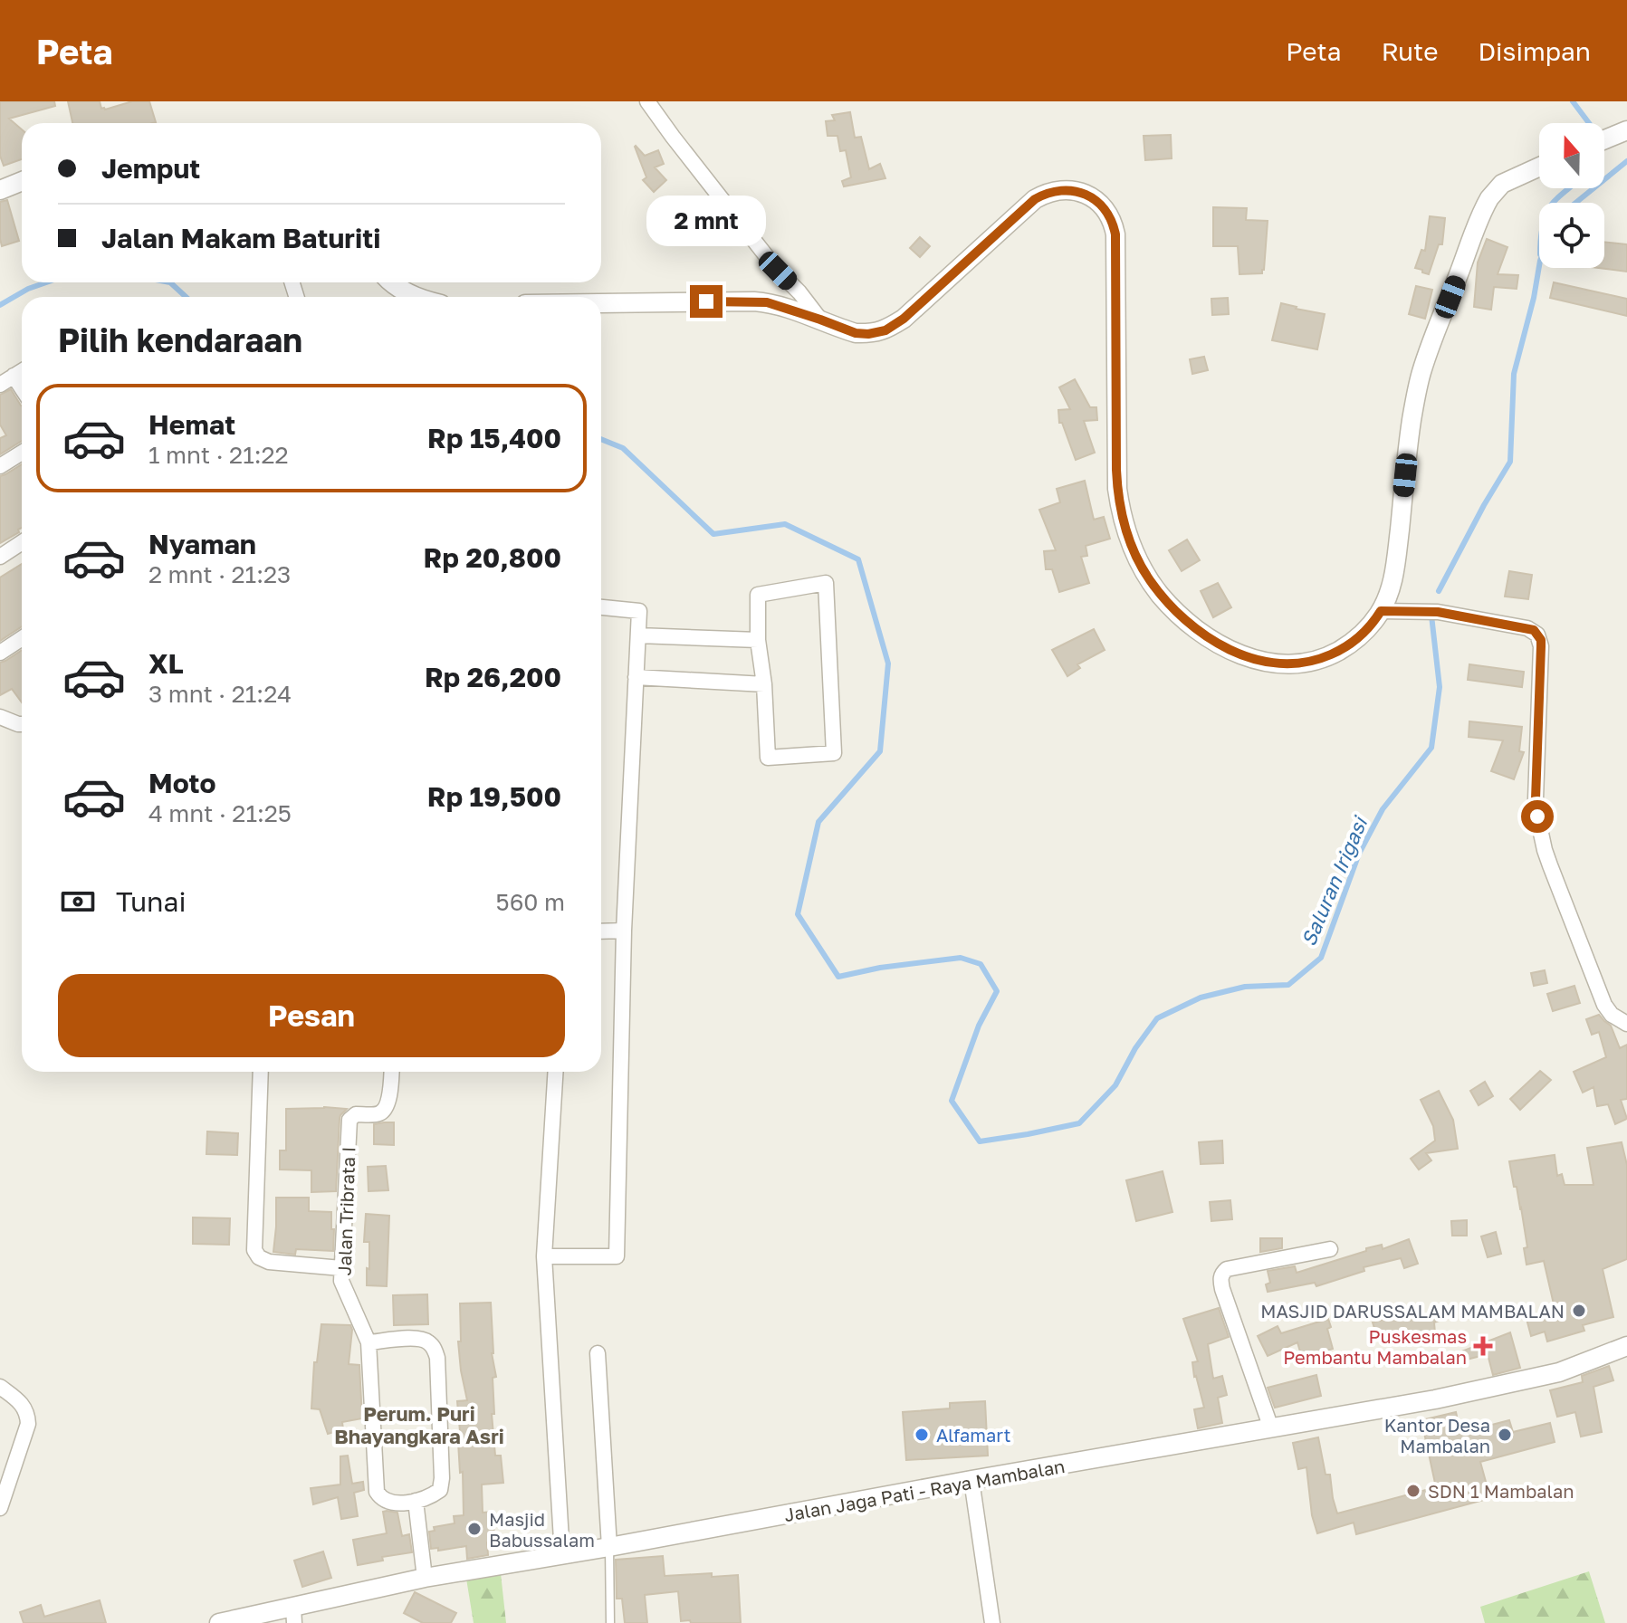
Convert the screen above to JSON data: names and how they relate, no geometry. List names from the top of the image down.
{
  "streets": {
    "street": ["Jalan Tribrata I", "Jalan Jaga Pati - Raya Mambalan"]
  },
  "districts": ["Perum. Puri Bhayangkara Asri"],
  "water": ["Saluran Irigasi"],
  "places": {
    "other": [
      "MASJID DARUSSALAM MAMBALAN",
      "Alfamart",
      "Kantor Desa Mambalan",
      "SDN 1 Mambalan",
      "Masjid Babussalam"
    ],
    "health": ["Puskesmas Pembantu Mambalan"]
  },
  "north": "top",
  "page": {
    "header": "Peta",
    "nav": ["Peta", "Rute", "Disimpan"],
    "banner": ["Jemput", "Jalan Makam Baturiti"],
    "bubble": "2 mnt",
    "heading": "Pilih kendaraan",
    "list": [
      {
        "name": "Hemat",
        "note": "1 mnt · 21:22",
        "value": "Rp 15,400"
      },
      {
        "name": "Nyaman",
        "note": "2 mnt · 21:23",
        "value": "Rp 20,800"
      },
      {
        "name": "XL",
        "note": "3 mnt · 21:24",
        "value": "Rp 26,200"
      },
      {
        "name": "Moto",
        "note": "4 mnt · 21:25",
        "value": "Rp 19,500"
      }
    ],
    "pay": ["Tunai", "560 m"],
    "buttons": "Pesan"
  }
}
